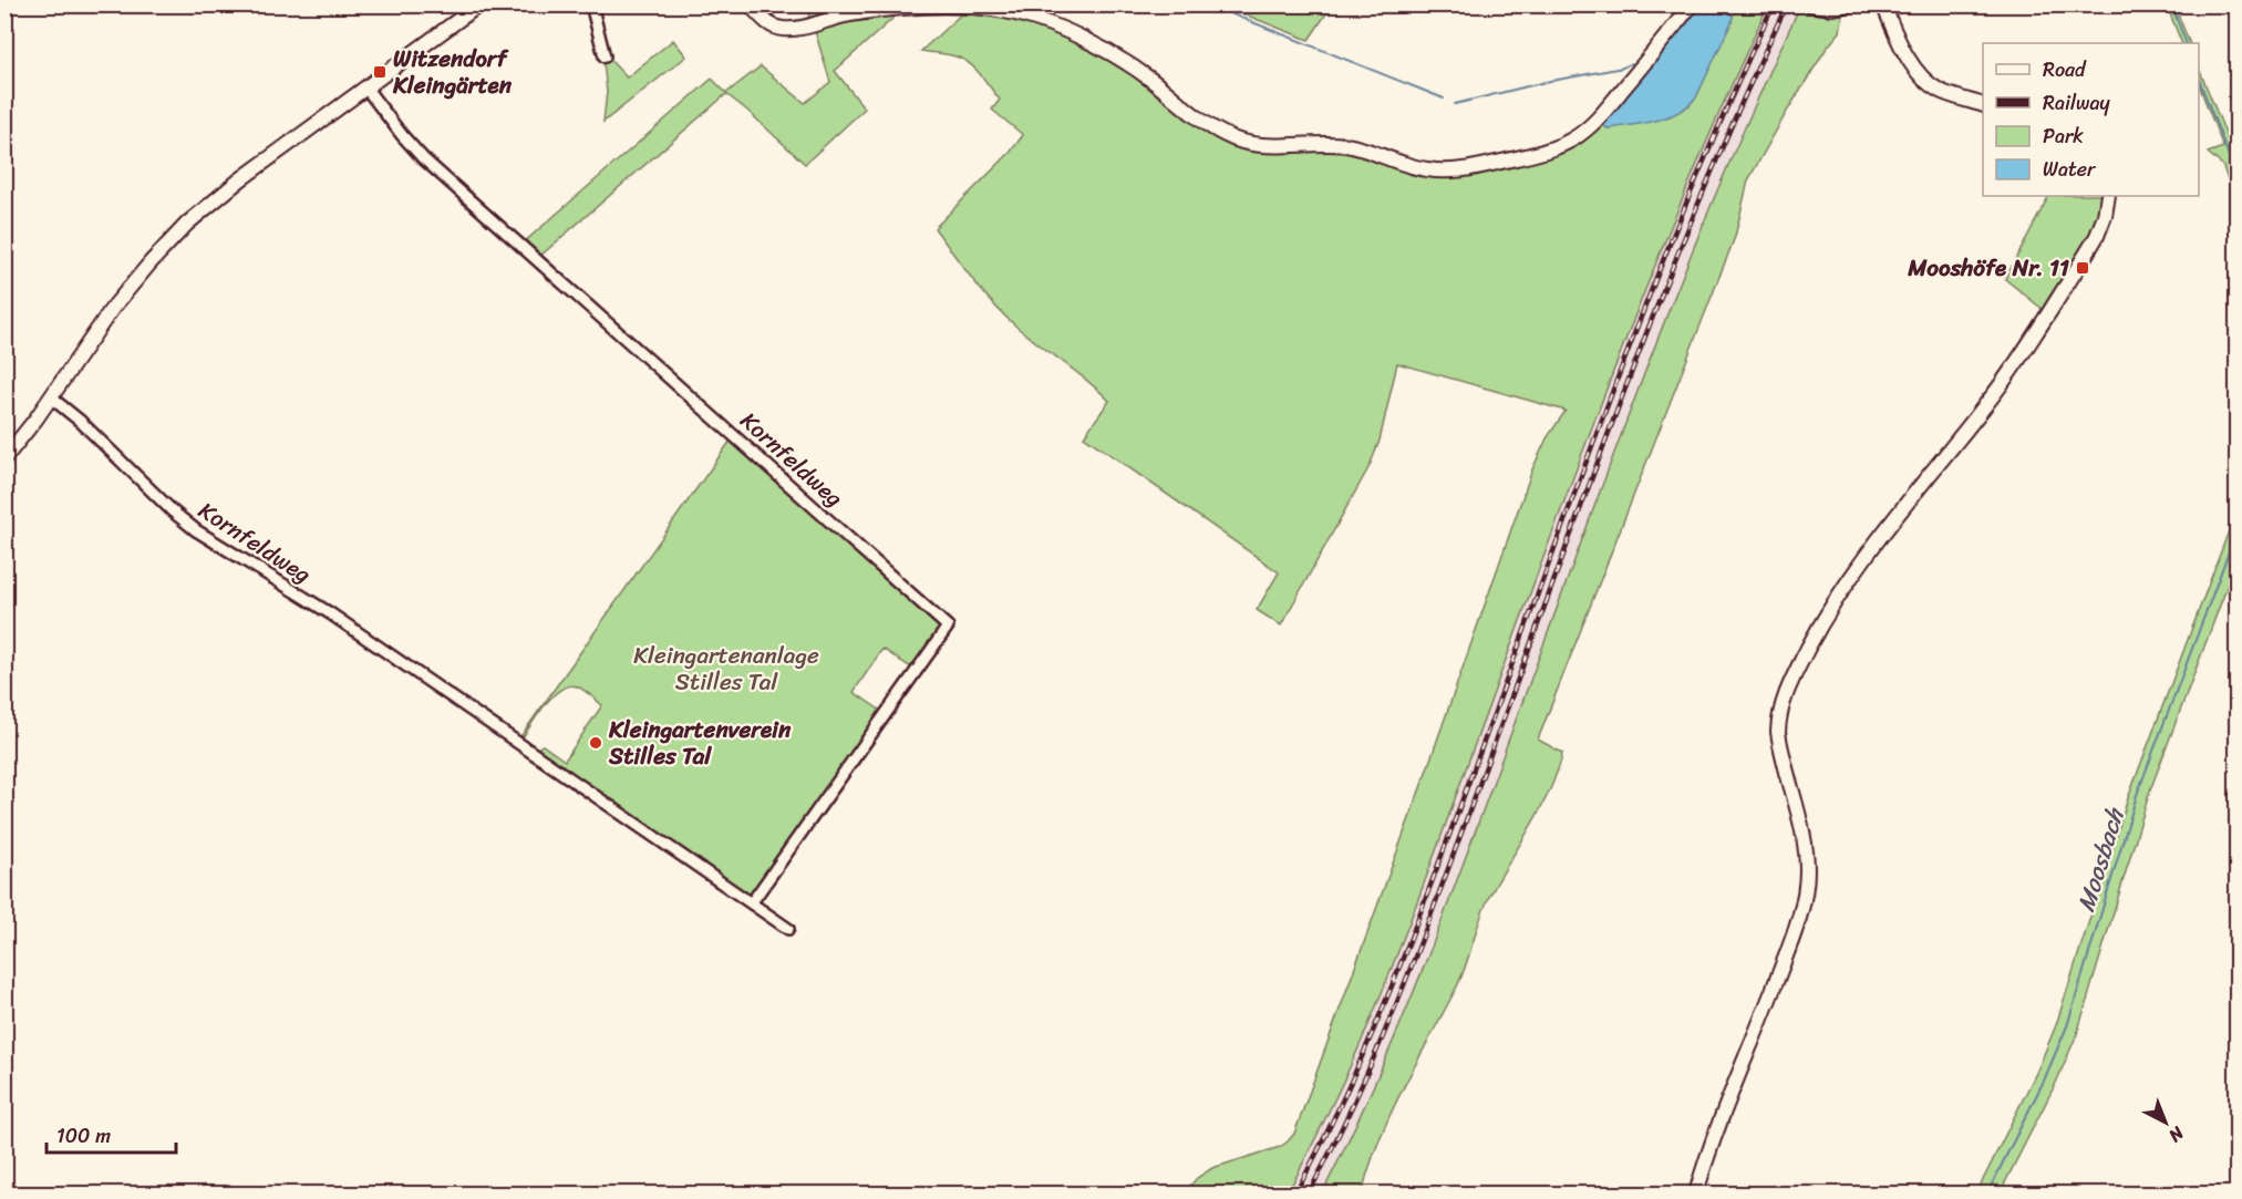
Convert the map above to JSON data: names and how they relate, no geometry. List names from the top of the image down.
{
  "streets": {
    "street": ["Kornfeldweg"]
  },
  "water": ["Moosbach"],
  "parks": ["Kleingartenanlage Stilles Tal"],
  "places": {
    "transit": ["Witzendorf Kleingärten", "Mooshöfe Nr. 11"],
    "other": ["Kleingartenverein Stilles Tal"]
  },
  "legend": [
    "Road",
    "Railway",
    "Park",
    "Water"
  ],
  "scale_bar": "100 m",
  "north": "bottom right"
}
